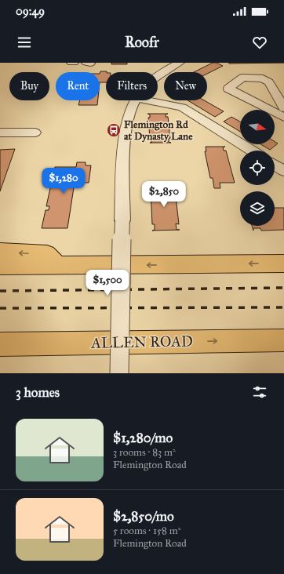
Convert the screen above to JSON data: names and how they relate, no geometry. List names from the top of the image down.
{
  "streets": {
    "highway": ["ALLEN ROAD"]
  },
  "places": {
    "bus stop": ["Flemington Rd at Dynasty Lane"]
  },
  "north": "right",
  "page": {
    "status": "09:49",
    "header": "Roofr",
    "chip": [
      "Buy",
      "Rent",
      "Filters",
      "New"
    ],
    "price": ["$1,280", "$2,850", "$1,500"],
    "heading": "3 homes",
    "list": [
      {
        "name": "$1,280/mo",
        "note": "3 rooms · 83 m² · Flemington Road"
      },
      {
        "name": "$2,850/mo",
        "note": "5 rooms · 158 m² · Flemington Road"
      }
    ]
  }
}
